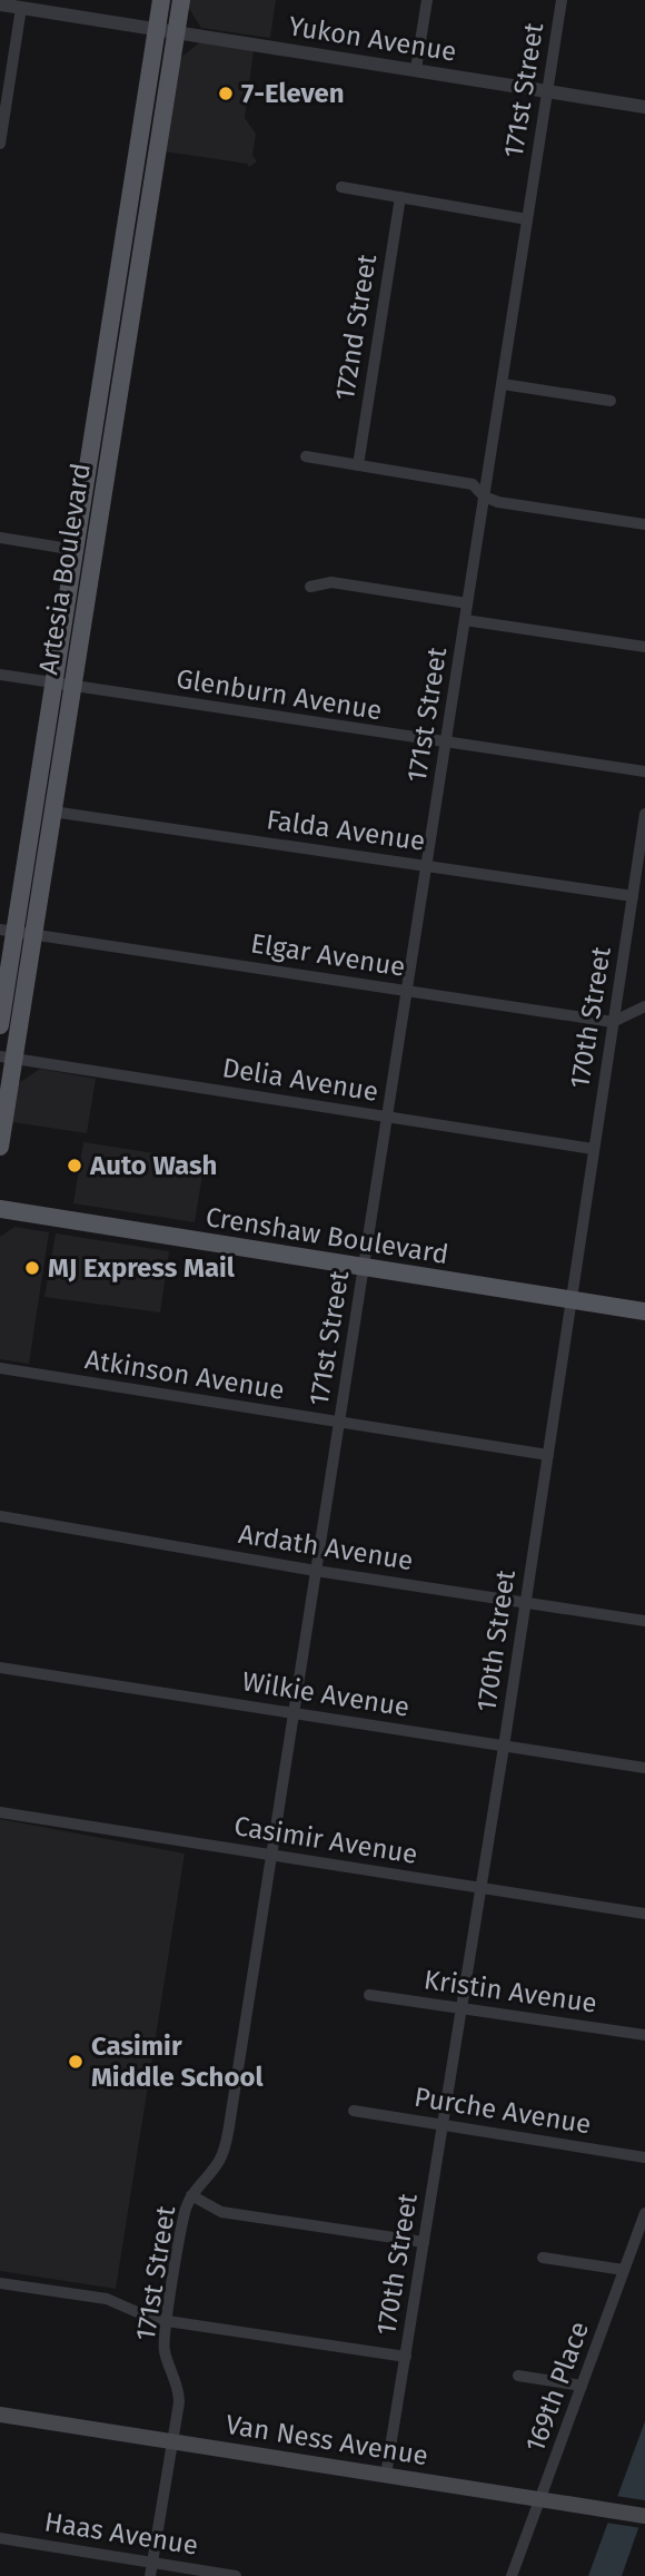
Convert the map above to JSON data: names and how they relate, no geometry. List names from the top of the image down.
{
  "streets": {
    "main road": ["Artesia Boulevard", "Crenshaw Boulevard", "Van Ness Avenue"],
    "street": [
      "Yukon Avenue",
      "171st Street",
      "172nd Street",
      "Glenburn Avenue",
      "Falda Avenue",
      "Elgar Avenue",
      "170th Street",
      "Delia Avenue",
      "Atkinson Avenue",
      "Ardath Avenue",
      "Wilkie Avenue",
      "Casimir Avenue",
      "Kristin Avenue",
      "Purche Avenue",
      "169th Place",
      "Haas Avenue"
    ]
  },
  "crossings": [
    ["Yukon Avenue", "171st Street"],
    ["Yukon Avenue", "Artesia Boulevard"],
    ["171st Street", "Glenburn Avenue"],
    ["171st Street", "Falda Avenue"],
    ["171st Street", "Elgar Avenue"],
    ["171st Street", "Delia Avenue"],
    ["171st Street", "Crenshaw Boulevard"],
    ["171st Street", "Atkinson Avenue"],
    ["171st Street", "Ardath Avenue"],
    ["171st Street", "Wilkie Avenue"],
    ["171st Street", "Casimir Avenue"],
    ["171st Street", "Van Ness Avenue"],
    ["171st Street", "Haas Avenue"],
    ["Artesia Boulevard", "Glenburn Avenue"],
    ["Artesia Boulevard", "Falda Avenue"],
    ["Artesia Boulevard", "Elgar Avenue"],
    ["Artesia Boulevard", "Delia Avenue"],
    ["Falda Avenue", "170th Street"],
    ["Elgar Avenue", "170th Street"],
    ["170th Street", "Delia Avenue"],
    ["170th Street", "Crenshaw Boulevard"],
    ["170th Street", "Atkinson Avenue"],
    ["170th Street", "Ardath Avenue"],
    ["170th Street", "Wilkie Avenue"],
    ["170th Street", "Casimir Avenue"],
    ["170th Street", "Kristin Avenue"],
    ["170th Street", "Purche Avenue"],
    ["170th Street", "Van Ness Avenue"],
    ["169th Place", "Van Ness Avenue"]
  ],
  "places": [
    "7-Eleven",
    "Auto Wash",
    "MJ Express Mail",
    "Casimir Middle School"
  ]
}
